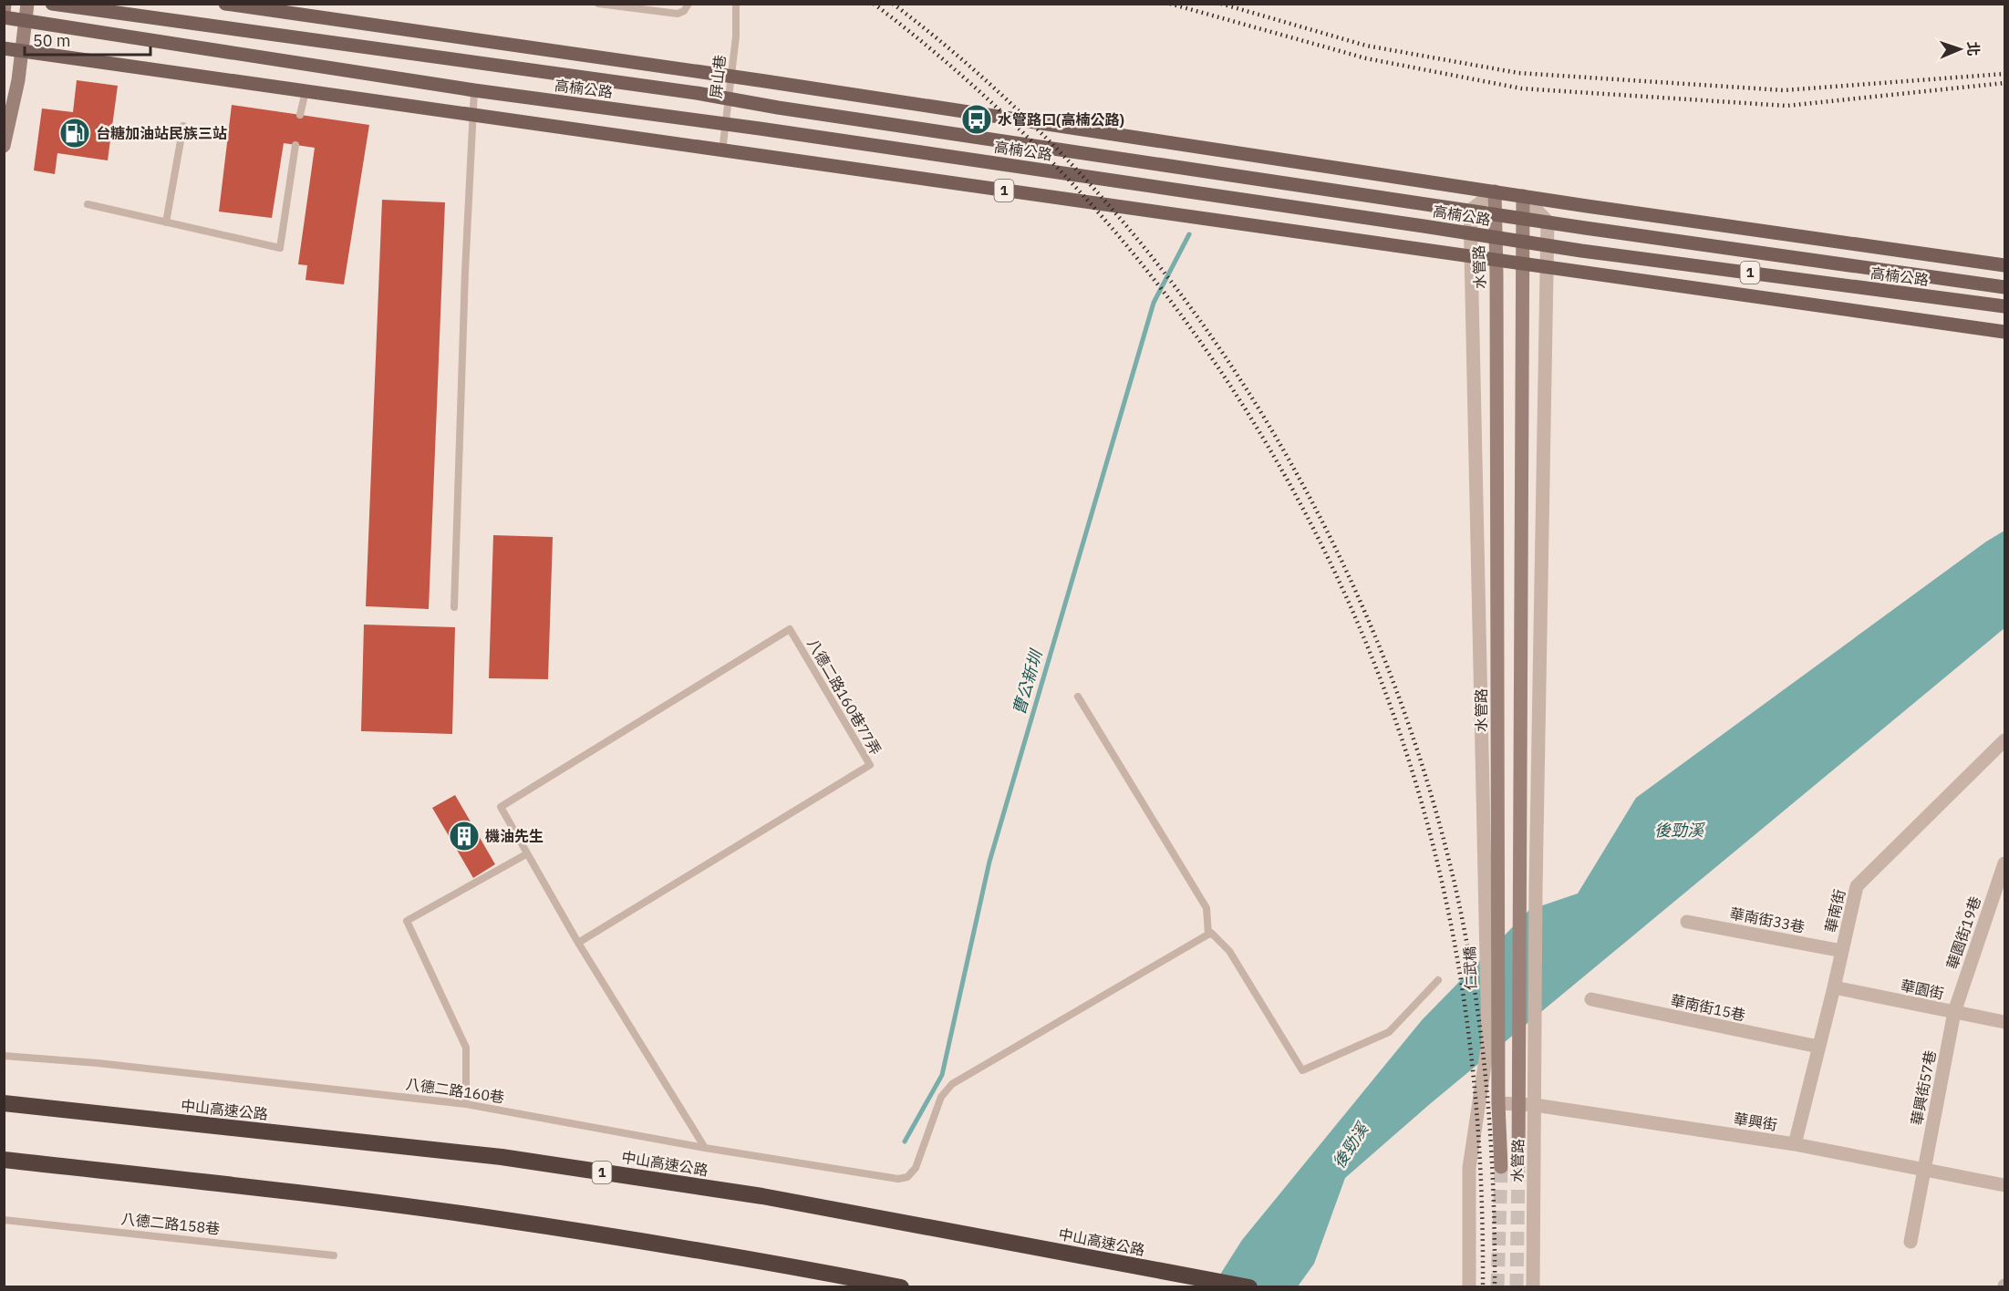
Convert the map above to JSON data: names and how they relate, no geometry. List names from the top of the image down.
{
  "streets": {
    "highway": ["1", "中山高速公路"],
    "main road": ["高楠公路"],
    "street": [
      "水管路",
      "華南街",
      "華南街33巷",
      "華園街19巷",
      "仁武橋",
      "華園街",
      "華南街15巷",
      "華興街57巷",
      "華興街"
    ],
    "lane": [
      "屏山巷",
      "八德二路160巷77弄",
      "八德二路160巷",
      "八德二路158巷"
    ]
  },
  "crossings": [
    ["屏山巷", "高楠公路"],
    ["屏山巷", "1"],
    ["高楠公路", "水管路"],
    ["1", "水管路"],
    ["水管路", "仁武橋"],
    ["水管路", "華興街"],
    ["八德二路160巷77弄", "八德二路160巷"],
    ["華南街", "華南街33巷"],
    ["華南街", "華園街"],
    ["華南街", "華南街15巷"],
    ["華南街", "華興街"],
    ["華園街19巷", "華園街"],
    ["華園街19巷", "華興街57巷"],
    ["華園街", "華興街57巷"],
    ["華興街57巷", "華興街"]
  ],
  "water": ["曹公新圳", "後勁溪"],
  "places": {
    "bus stop": ["水管路口(高楠公路)"],
    "fuel station": ["台糖加油站民族三站"],
    "building": ["機油先生"]
  },
  "scale_bar": "50 m",
  "north": "right"
}
